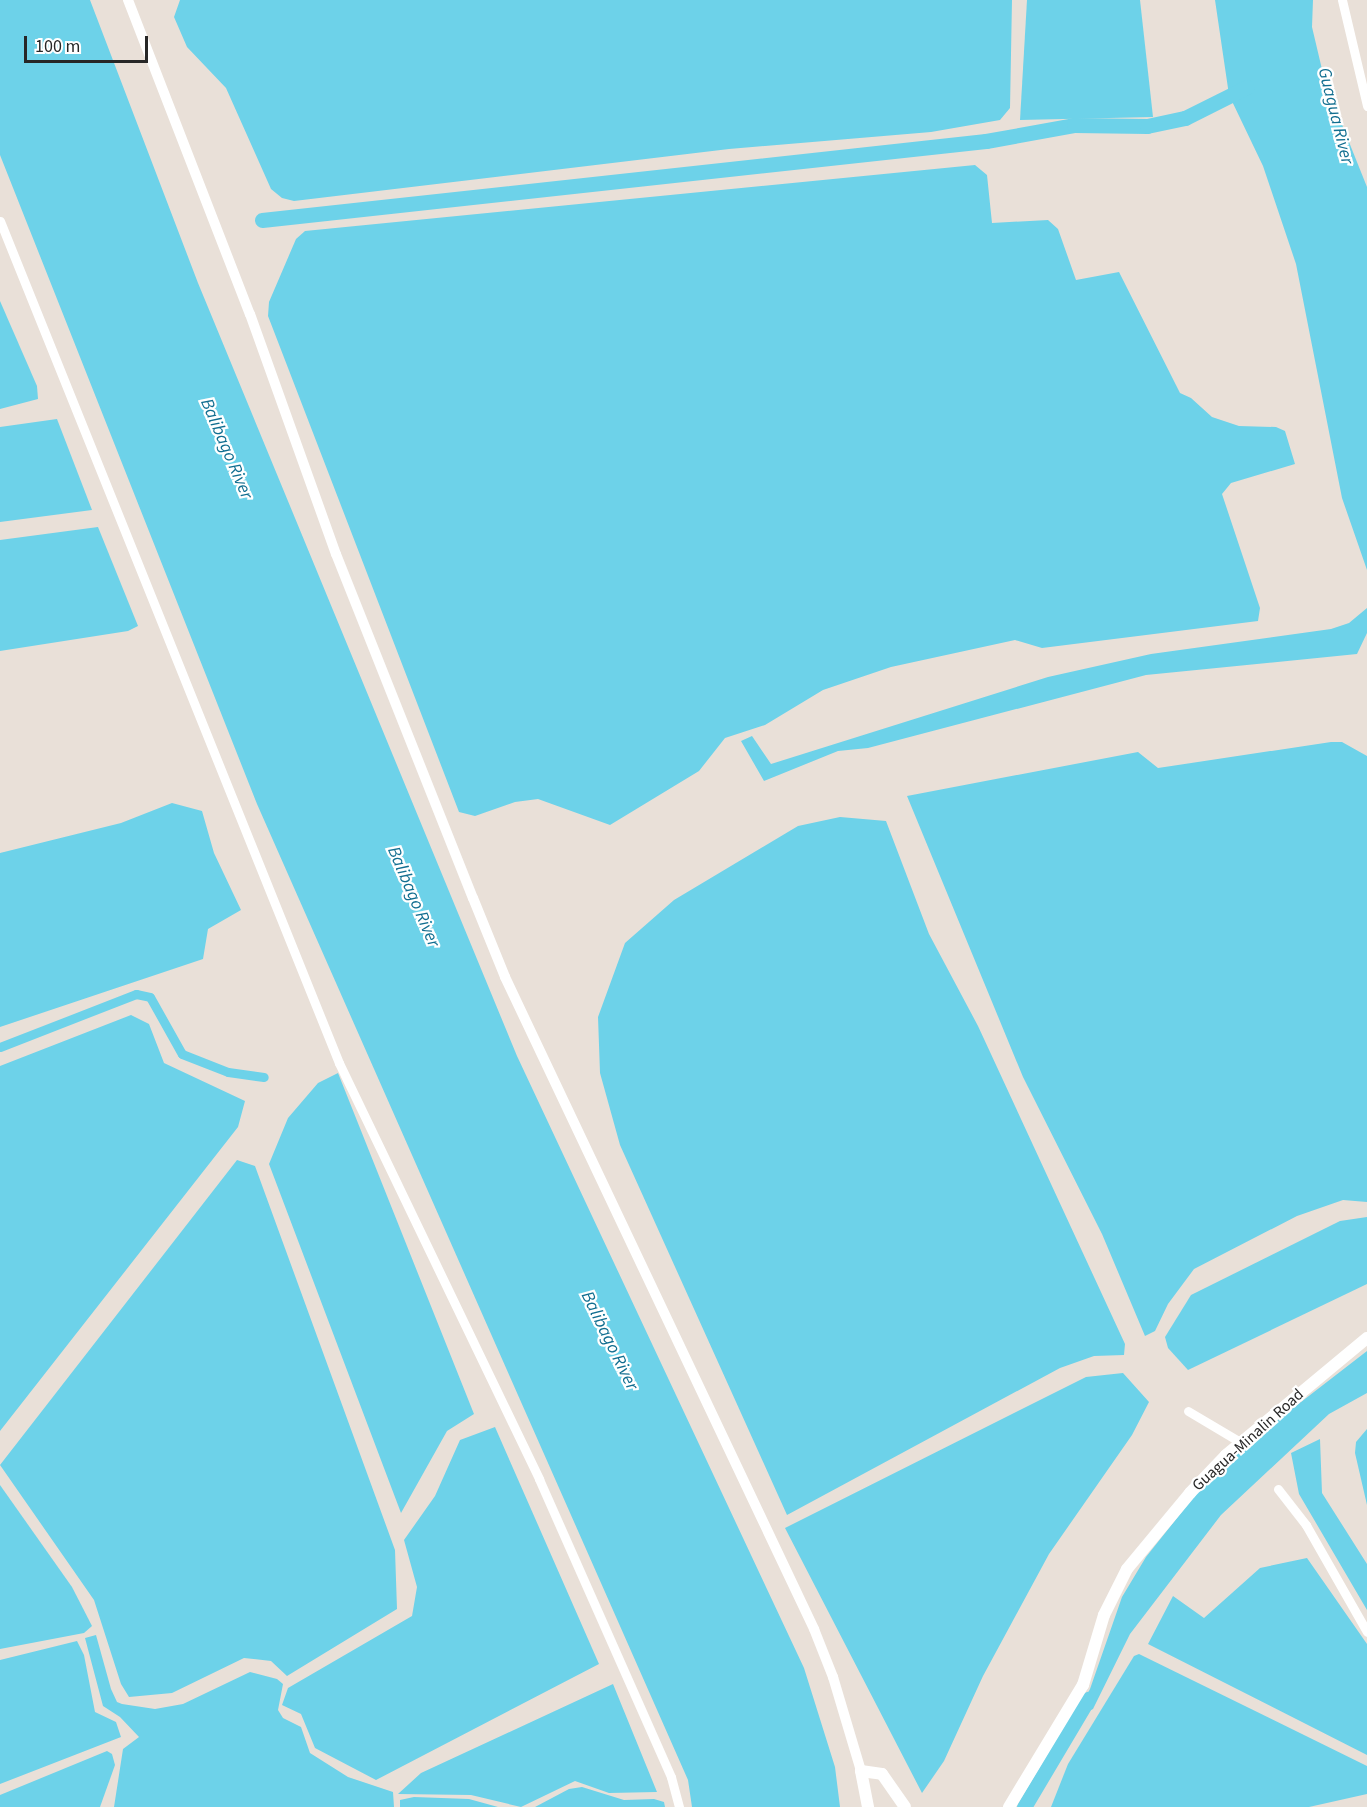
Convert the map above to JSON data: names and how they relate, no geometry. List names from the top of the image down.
{
  "streets": {
    "main road": ["Guagua-Minalin Road"]
  },
  "water": ["Guagua River", "Balibago River"],
  "scale_bar": "100 m"
}
